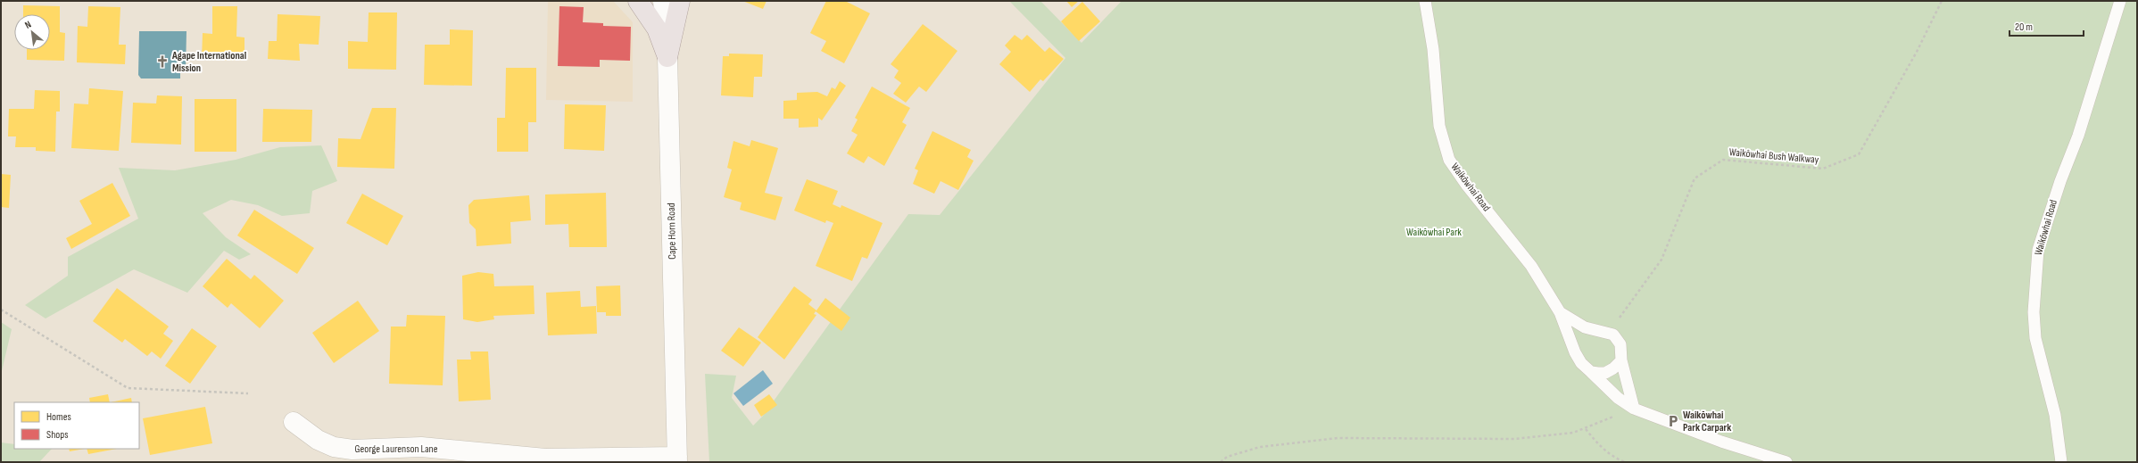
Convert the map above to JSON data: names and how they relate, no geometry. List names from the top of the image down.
{
  "streets": {
    "street": ["Cape Horn Road", "George Laurenson Lane"],
    "lane": ["Waikōwhai Road"],
    "path": ["Waikōwhai Bush Walkway"]
  },
  "crossings": [
    ["Waikōwhai Bush Walkway", "Waikōwhai Road"],
    ["Cape Horn Road", "George Laurenson Lane"]
  ],
  "parks": ["Waikōwhai Park"],
  "places": {
    "church": ["Agape International Mission"],
    "parking": ["Waikōwhai Park Carpark"]
  },
  "legend": ["Homes", "Shops"],
  "scale_bar": "20 m",
  "north": "top left"
}
